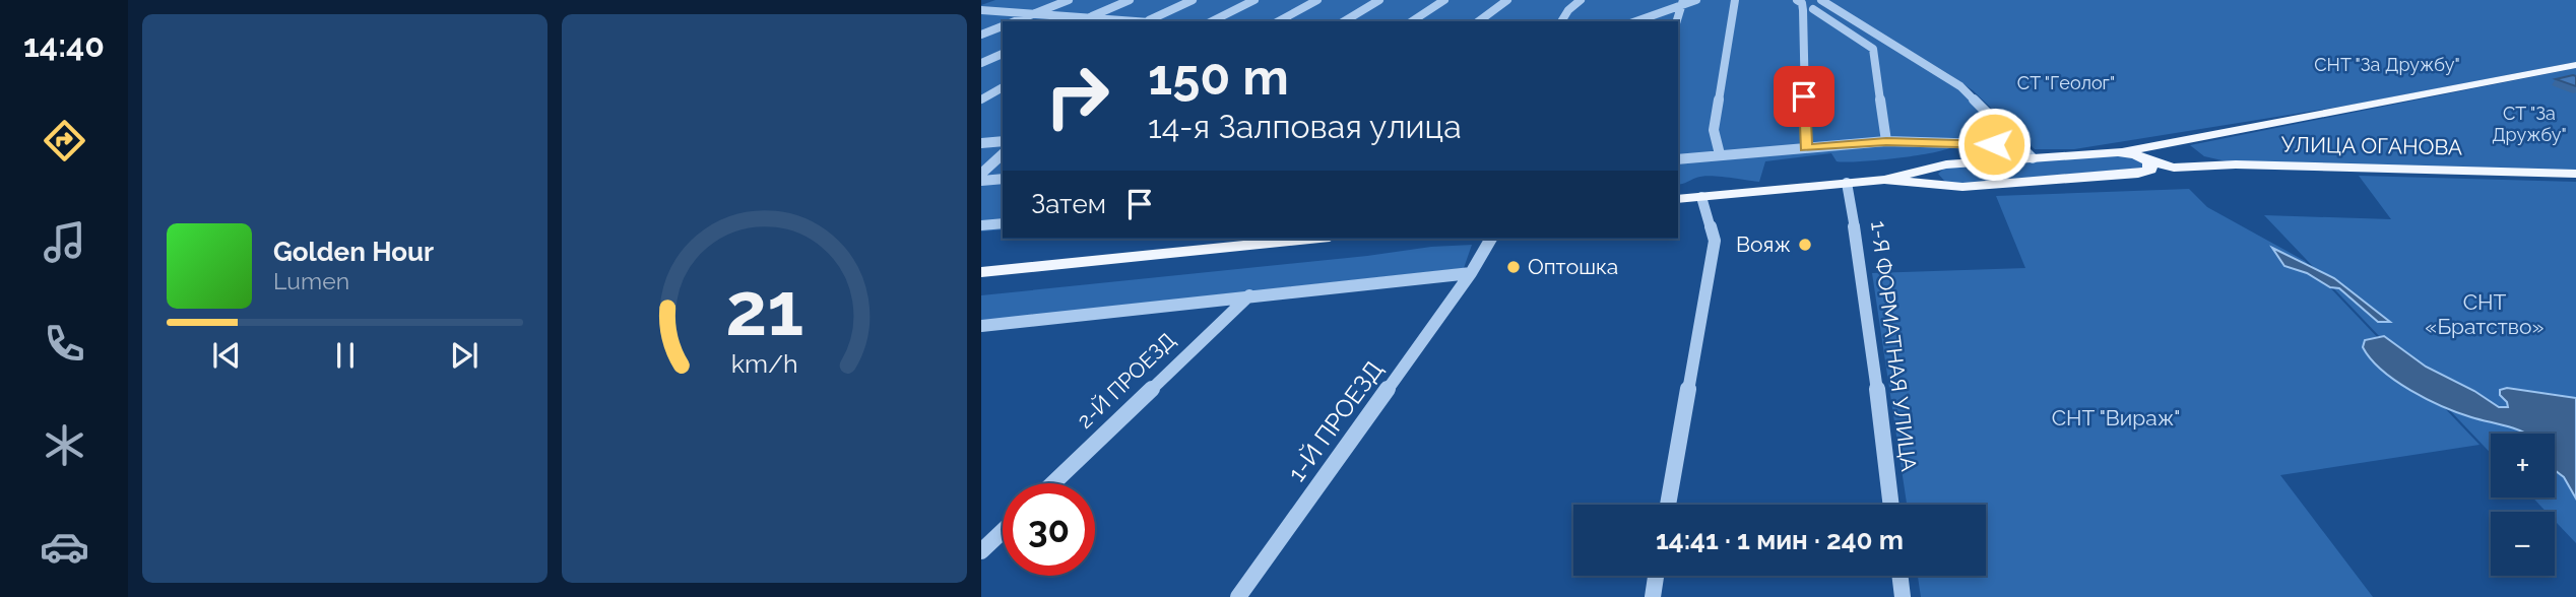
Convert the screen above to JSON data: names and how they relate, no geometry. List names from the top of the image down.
{
  "streets": {
    "main road": ["УЛИЦА ОГАНОВА"],
    "street": ["1-Я ФОРМАТНАЯ УЛИЦА", "2-Й ПРОЕЗД", "1-Й ПРОЕЗД"]
  },
  "parks": [
    "СНТ \"За Дружбу\"",
    "СТ \"Геолог\"",
    "СТ \"За Дружбу\"",
    "СНТ «Братство»",
    "СНТ \"Вираж\""
  ],
  "places": ["Вояж", "Оптошка"],
  "page": {
    "tabs": "14:40",
    "turn": ["150 m", "14-я Залповая улица"],
    "then": "Затем",
    "song": ["Golden Hour", "Lumen"],
    "map_buttons": ["+", "−"],
    "limit": "30",
    "trip": "14:41 · 1 мин · 240 m",
    "gauge": ["21", "km/h"]
  }
}
